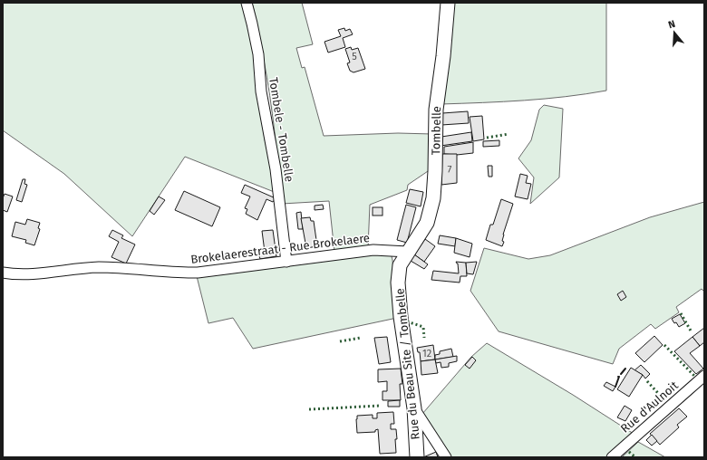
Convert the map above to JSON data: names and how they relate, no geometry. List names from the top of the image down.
{
  "streets": {
    "street": [
      "Tombele - Tombelle",
      "Tombelle",
      "Brokelaerestraat - Rue Brokelaere",
      "Rue du Beau Site / Tombelle",
      "Rue d'Aulnoit"
    ]
  },
  "crossings": [
    ["Tombele - Tombelle", "Brokelaerestraat - Rue Brokelaere"],
    ["Tombelle", "Brokelaerestraat - Rue Brokelaere"],
    ["Tombelle", "Rue du Beau Site / Tombelle"],
    ["Brokelaerestraat - Rue Brokelaere", "Rue du Beau Site / Tombelle"]
  ],
  "house_numbers": ["5", "7", "12"],
  "north": "top"
}
